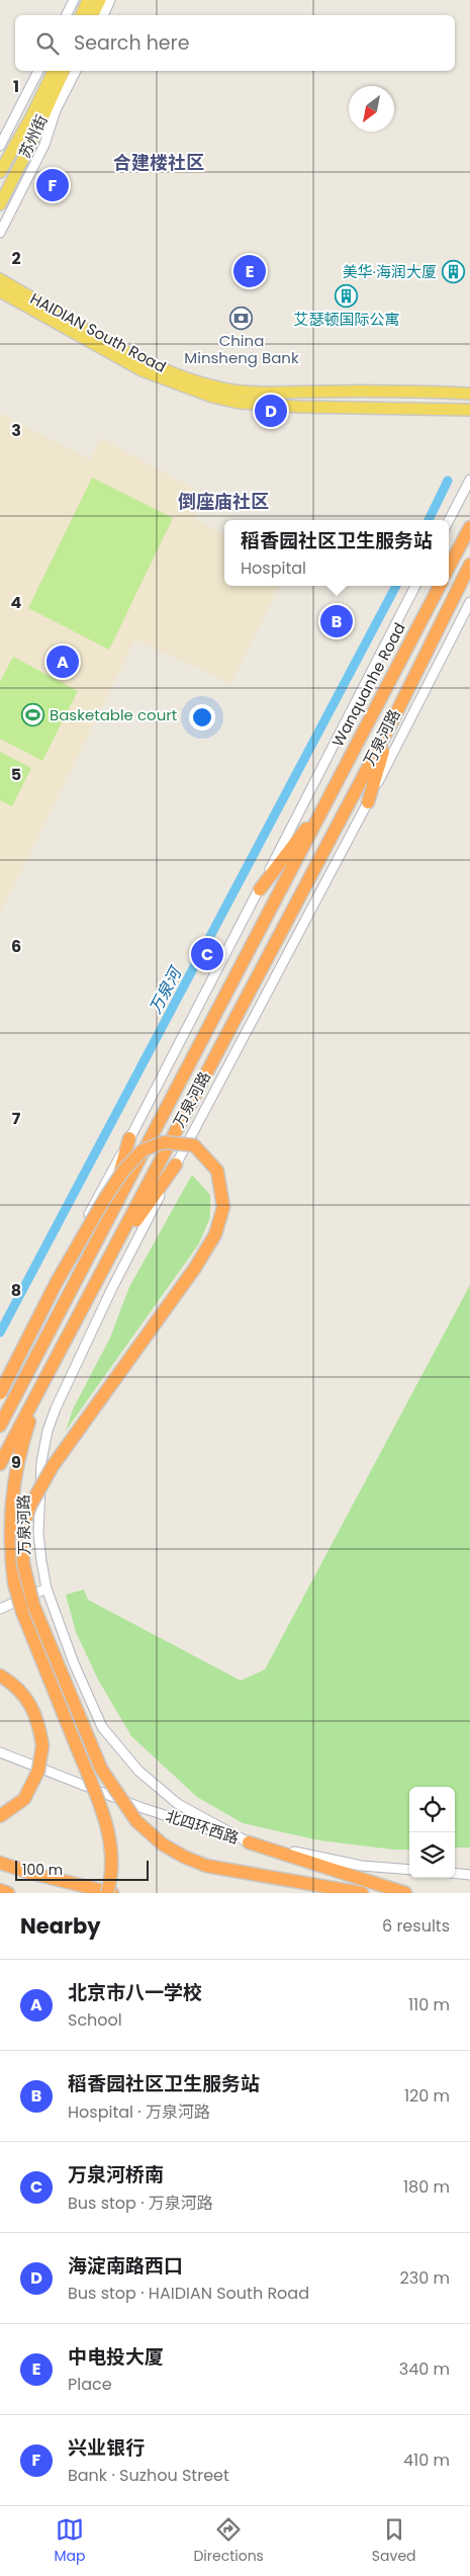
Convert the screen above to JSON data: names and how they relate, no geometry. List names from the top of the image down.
{
  "streets": {
    "highway": ["Wanquanhe Road", "万泉河路"],
    "main road": ["苏州街", "HAIDIAN South Road"],
    "street": ["北四环西路"]
  },
  "crossings": [
    ["Wanquanhe Road", "万泉河路"],
    ["万泉河路", "北四环西路"]
  ],
  "districts": ["合建楼社区", "倒座庙社区"],
  "water": ["万泉河"],
  "places": {
    "building": ["美华·海润大厦", "艾瑟顿国际公寓"],
    "bank": ["China Minsheng Bank"],
    "sports": ["Basketable court"]
  },
  "scale_bar": "100 m",
  "north": "bottom left",
  "page": {
    "search": "Search here",
    "pins": [
      "F",
      "E",
      "D",
      "B",
      "A",
      "C"
    ],
    "popup": ["稻香园社区卫生服务站", "Hospital"],
    "scale": "100 m",
    "heading": ["Nearby", "6 results"],
    "list": [
      {
        "mark": "A",
        "name": "北京市八一学校",
        "note": "School",
        "value": "110 m"
      },
      {
        "mark": "B",
        "name": "稻香园社区卫生服务站",
        "note": "Hospital · 万泉河路",
        "value": "120 m"
      },
      {
        "mark": "C",
        "name": "万泉河桥南",
        "note": "Bus stop · 万泉河路",
        "value": "180 m"
      },
      {
        "mark": "D",
        "name": "海淀南路西口",
        "note": "Bus stop · HAIDIAN South Road",
        "value": "230 m"
      },
      {
        "mark": "E",
        "name": "中电投大厦",
        "note": "Place",
        "value": "340 m"
      },
      {
        "mark": "F",
        "name": "兴业银行",
        "note": "Bank · Suzhou Street",
        "value": "410 m"
      }
    ],
    "nav": ["Map", "Directions", "Saved"]
  },
  "grid": {
    "rows": [
      "1",
      "2",
      "3",
      "4",
      "5",
      "6",
      "7",
      "8",
      "9"
    ]
  }
}
